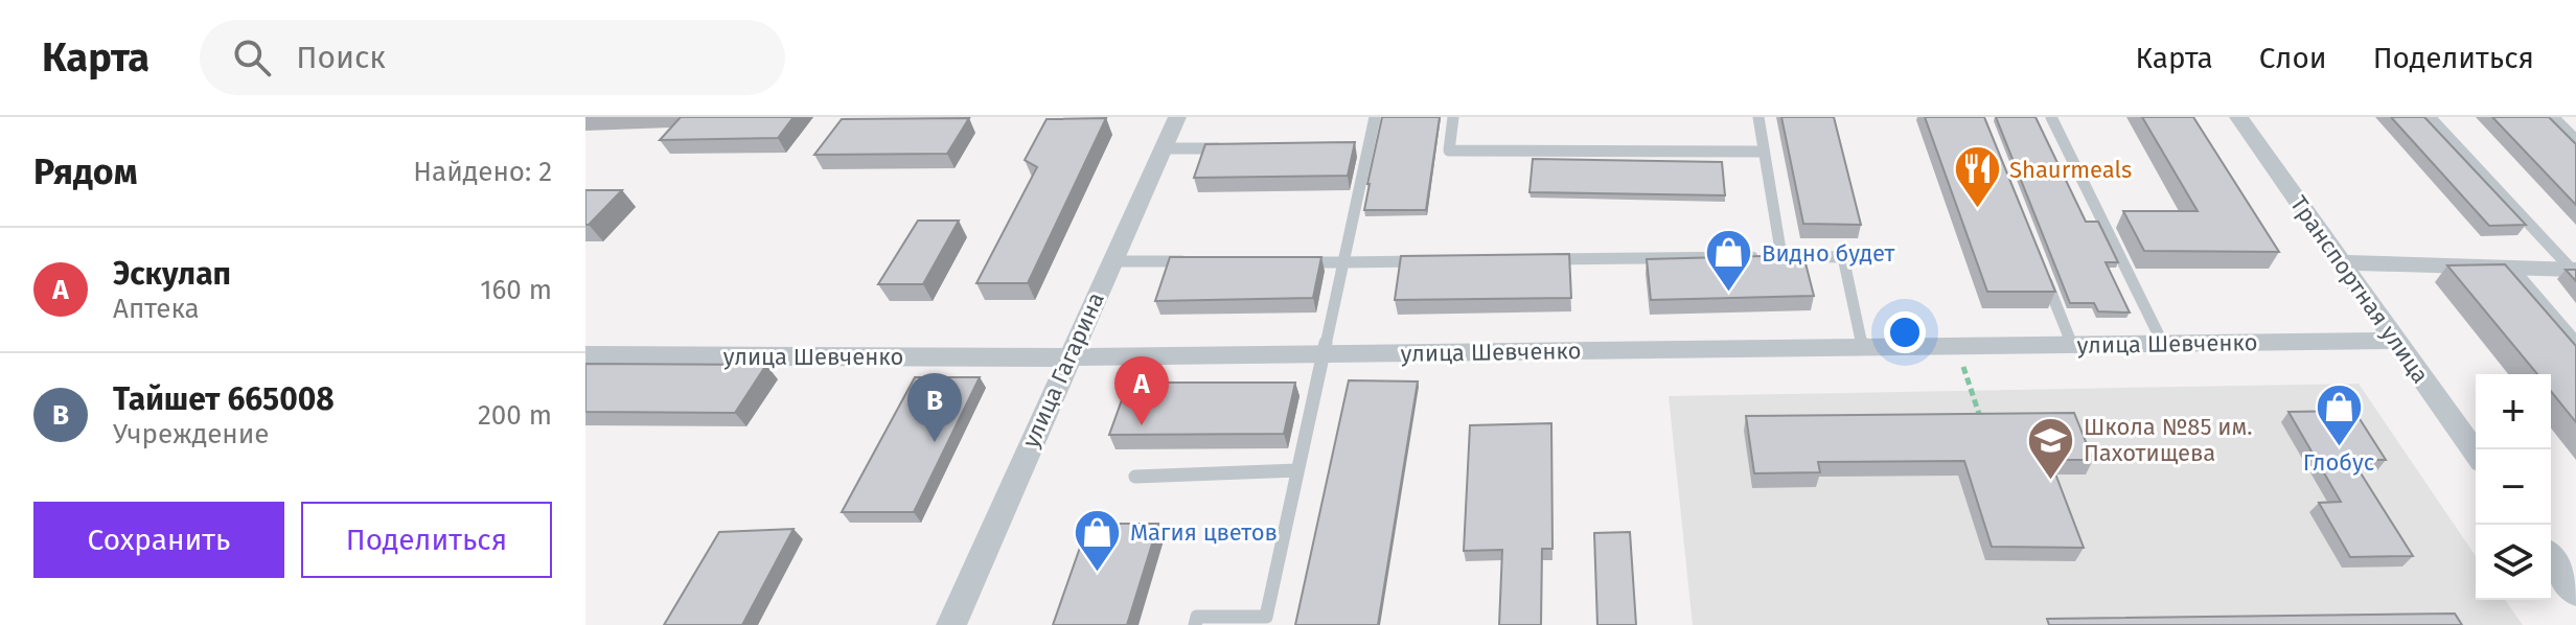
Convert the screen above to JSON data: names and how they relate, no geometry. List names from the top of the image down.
{
  "streets": {
    "street": ["Транспортная улица", "улица Шевченко", "улица Гагарина"]
  },
  "crossings": [
    ["Транспортная улица", "улица Шевченко"],
    ["улица Шевченко", "улица Гагарина"]
  ],
  "places": {
    "restaurant": ["Shaurmeals"],
    "shop": ["Видно будет", "Глобус", "Магия цветов"],
    "school or university": ["Школа №85 им. Пахотищева"]
  },
  "page": {
    "header": "Карта",
    "search": "Поиск",
    "nav": ["Карта", "Слои", "Поделиться"],
    "heading": ["Рядом", "Найдено: 2"],
    "list": [
      {
        "mark": "A",
        "name": "Эскулап",
        "note": "Аптека",
        "value": "160 m"
      },
      {
        "mark": "B",
        "name": "Тайшет 665008",
        "note": "Учреждение",
        "value": "200 m"
      }
    ],
    "pins": ["A", "B"],
    "map_buttons": ["+", "−"],
    "buttons": ["Сохранить", "Поделиться"]
  }
}
